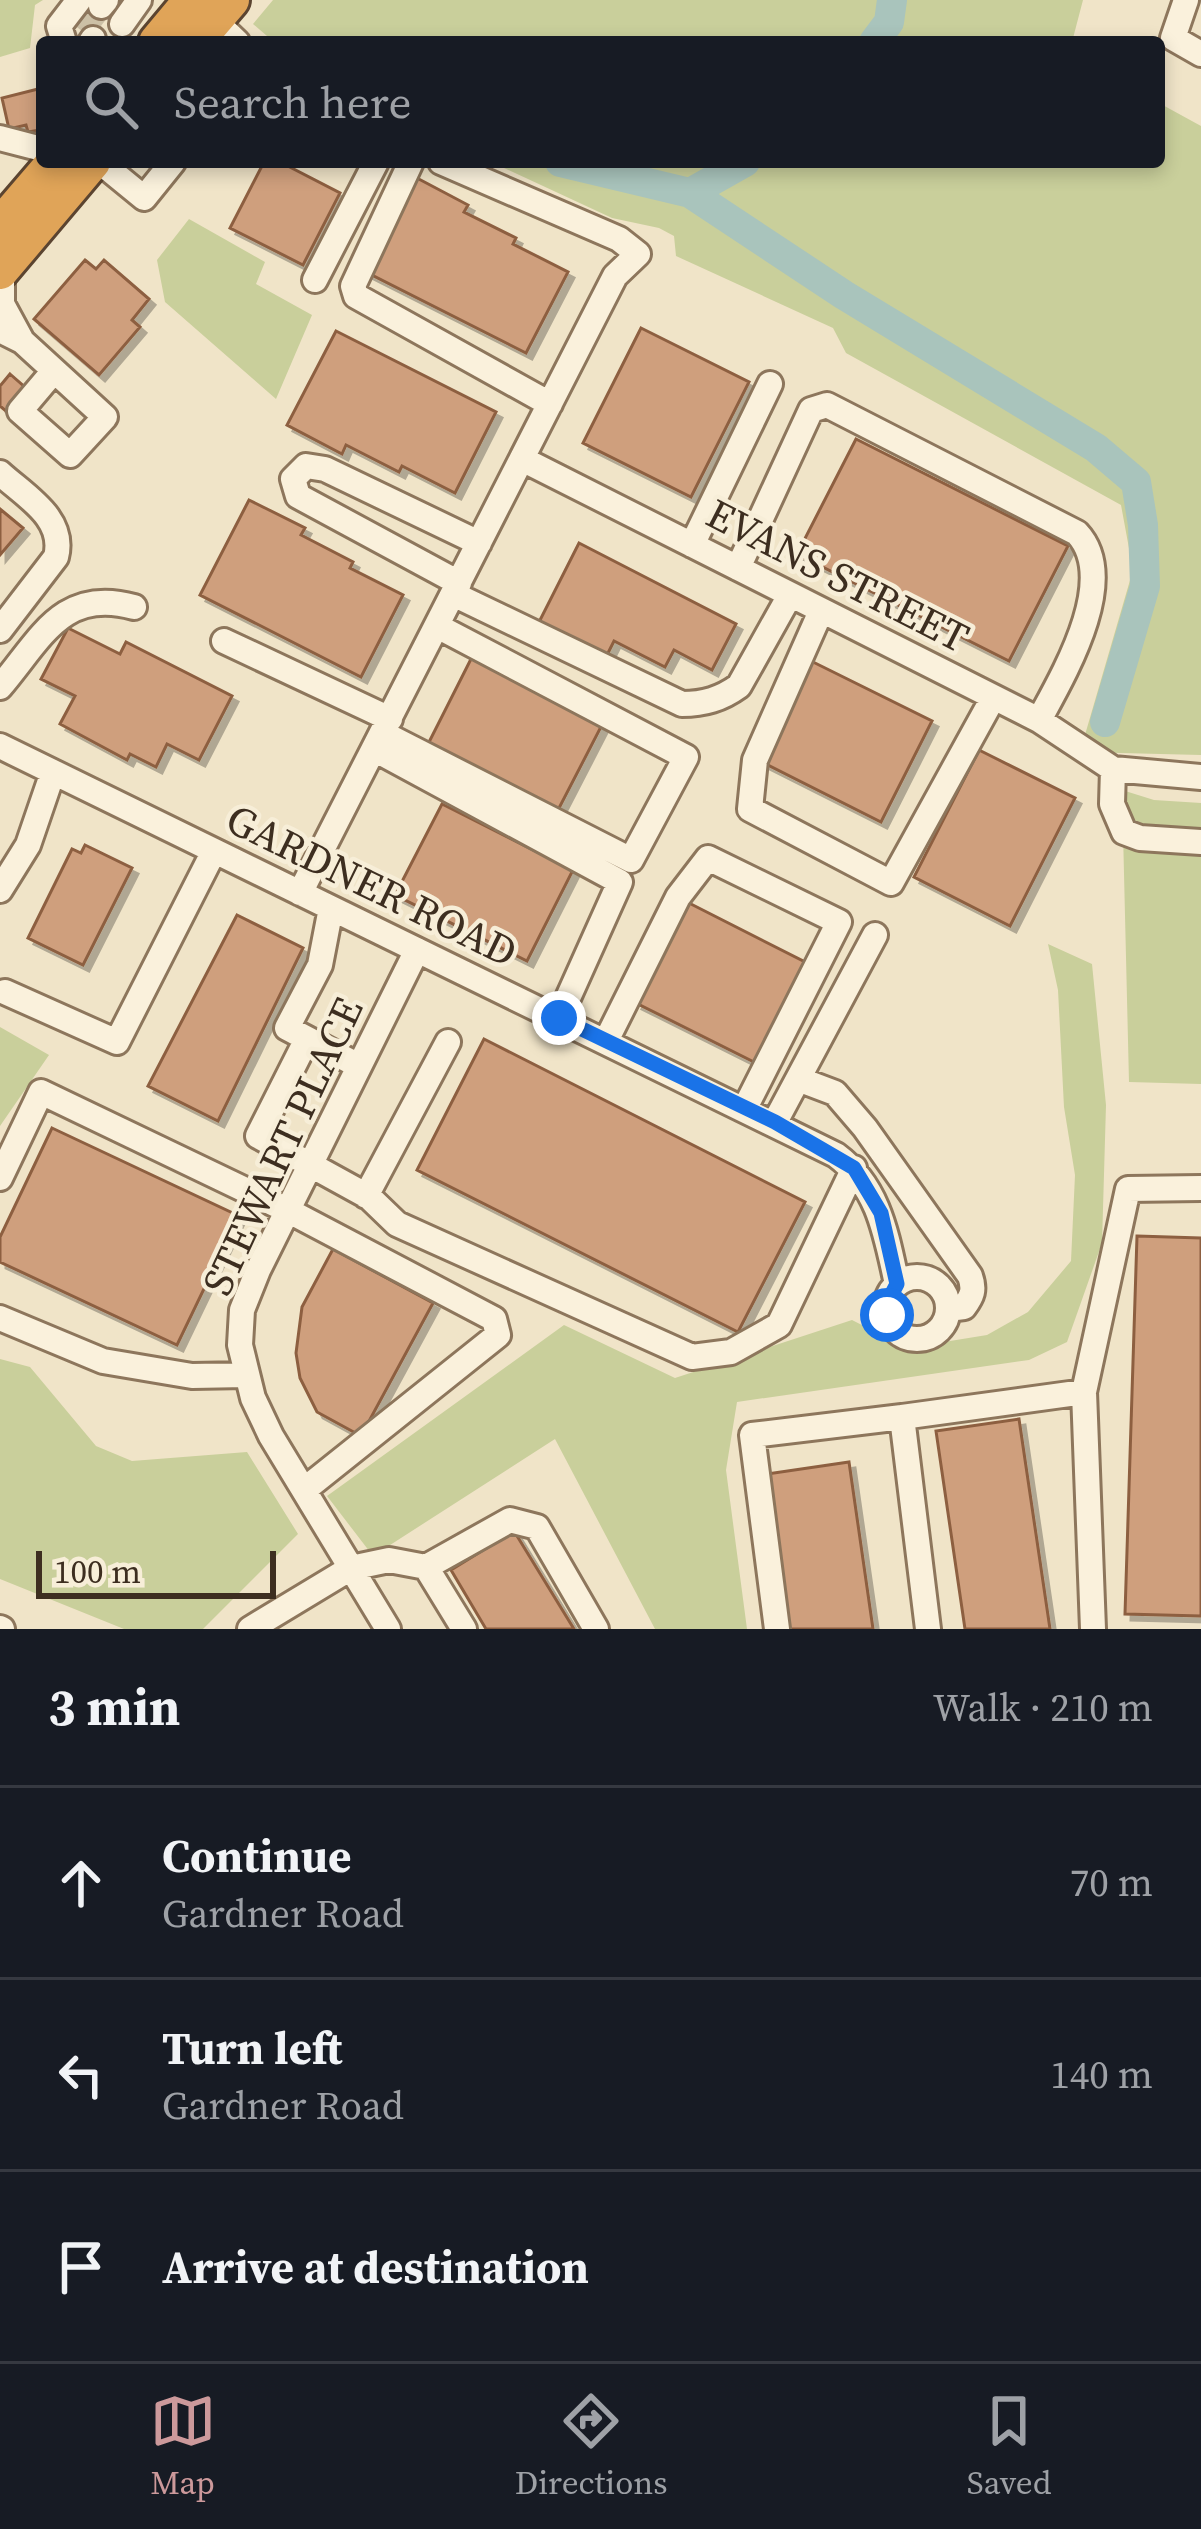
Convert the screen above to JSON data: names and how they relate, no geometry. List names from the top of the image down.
{
  "streets": {
    "street": ["EVANS STREET", "GARDNER ROAD", "STEWART PLACE"]
  },
  "crossings": [
    ["GARDNER ROAD", "STEWART PLACE"]
  ],
  "scale_bar": "100 m",
  "page": {
    "search": "Search here",
    "scale": "100 m",
    "heading": ["3 min", "Walk · 210 m"],
    "list": [
      ["Continue", "Gardner Road", "70 m"],
      ["Turn left", "Gardner Road", "140 m"],
      "Arrive at destination"
    ],
    "nav": ["Map", "Directions", "Saved"]
  }
}
